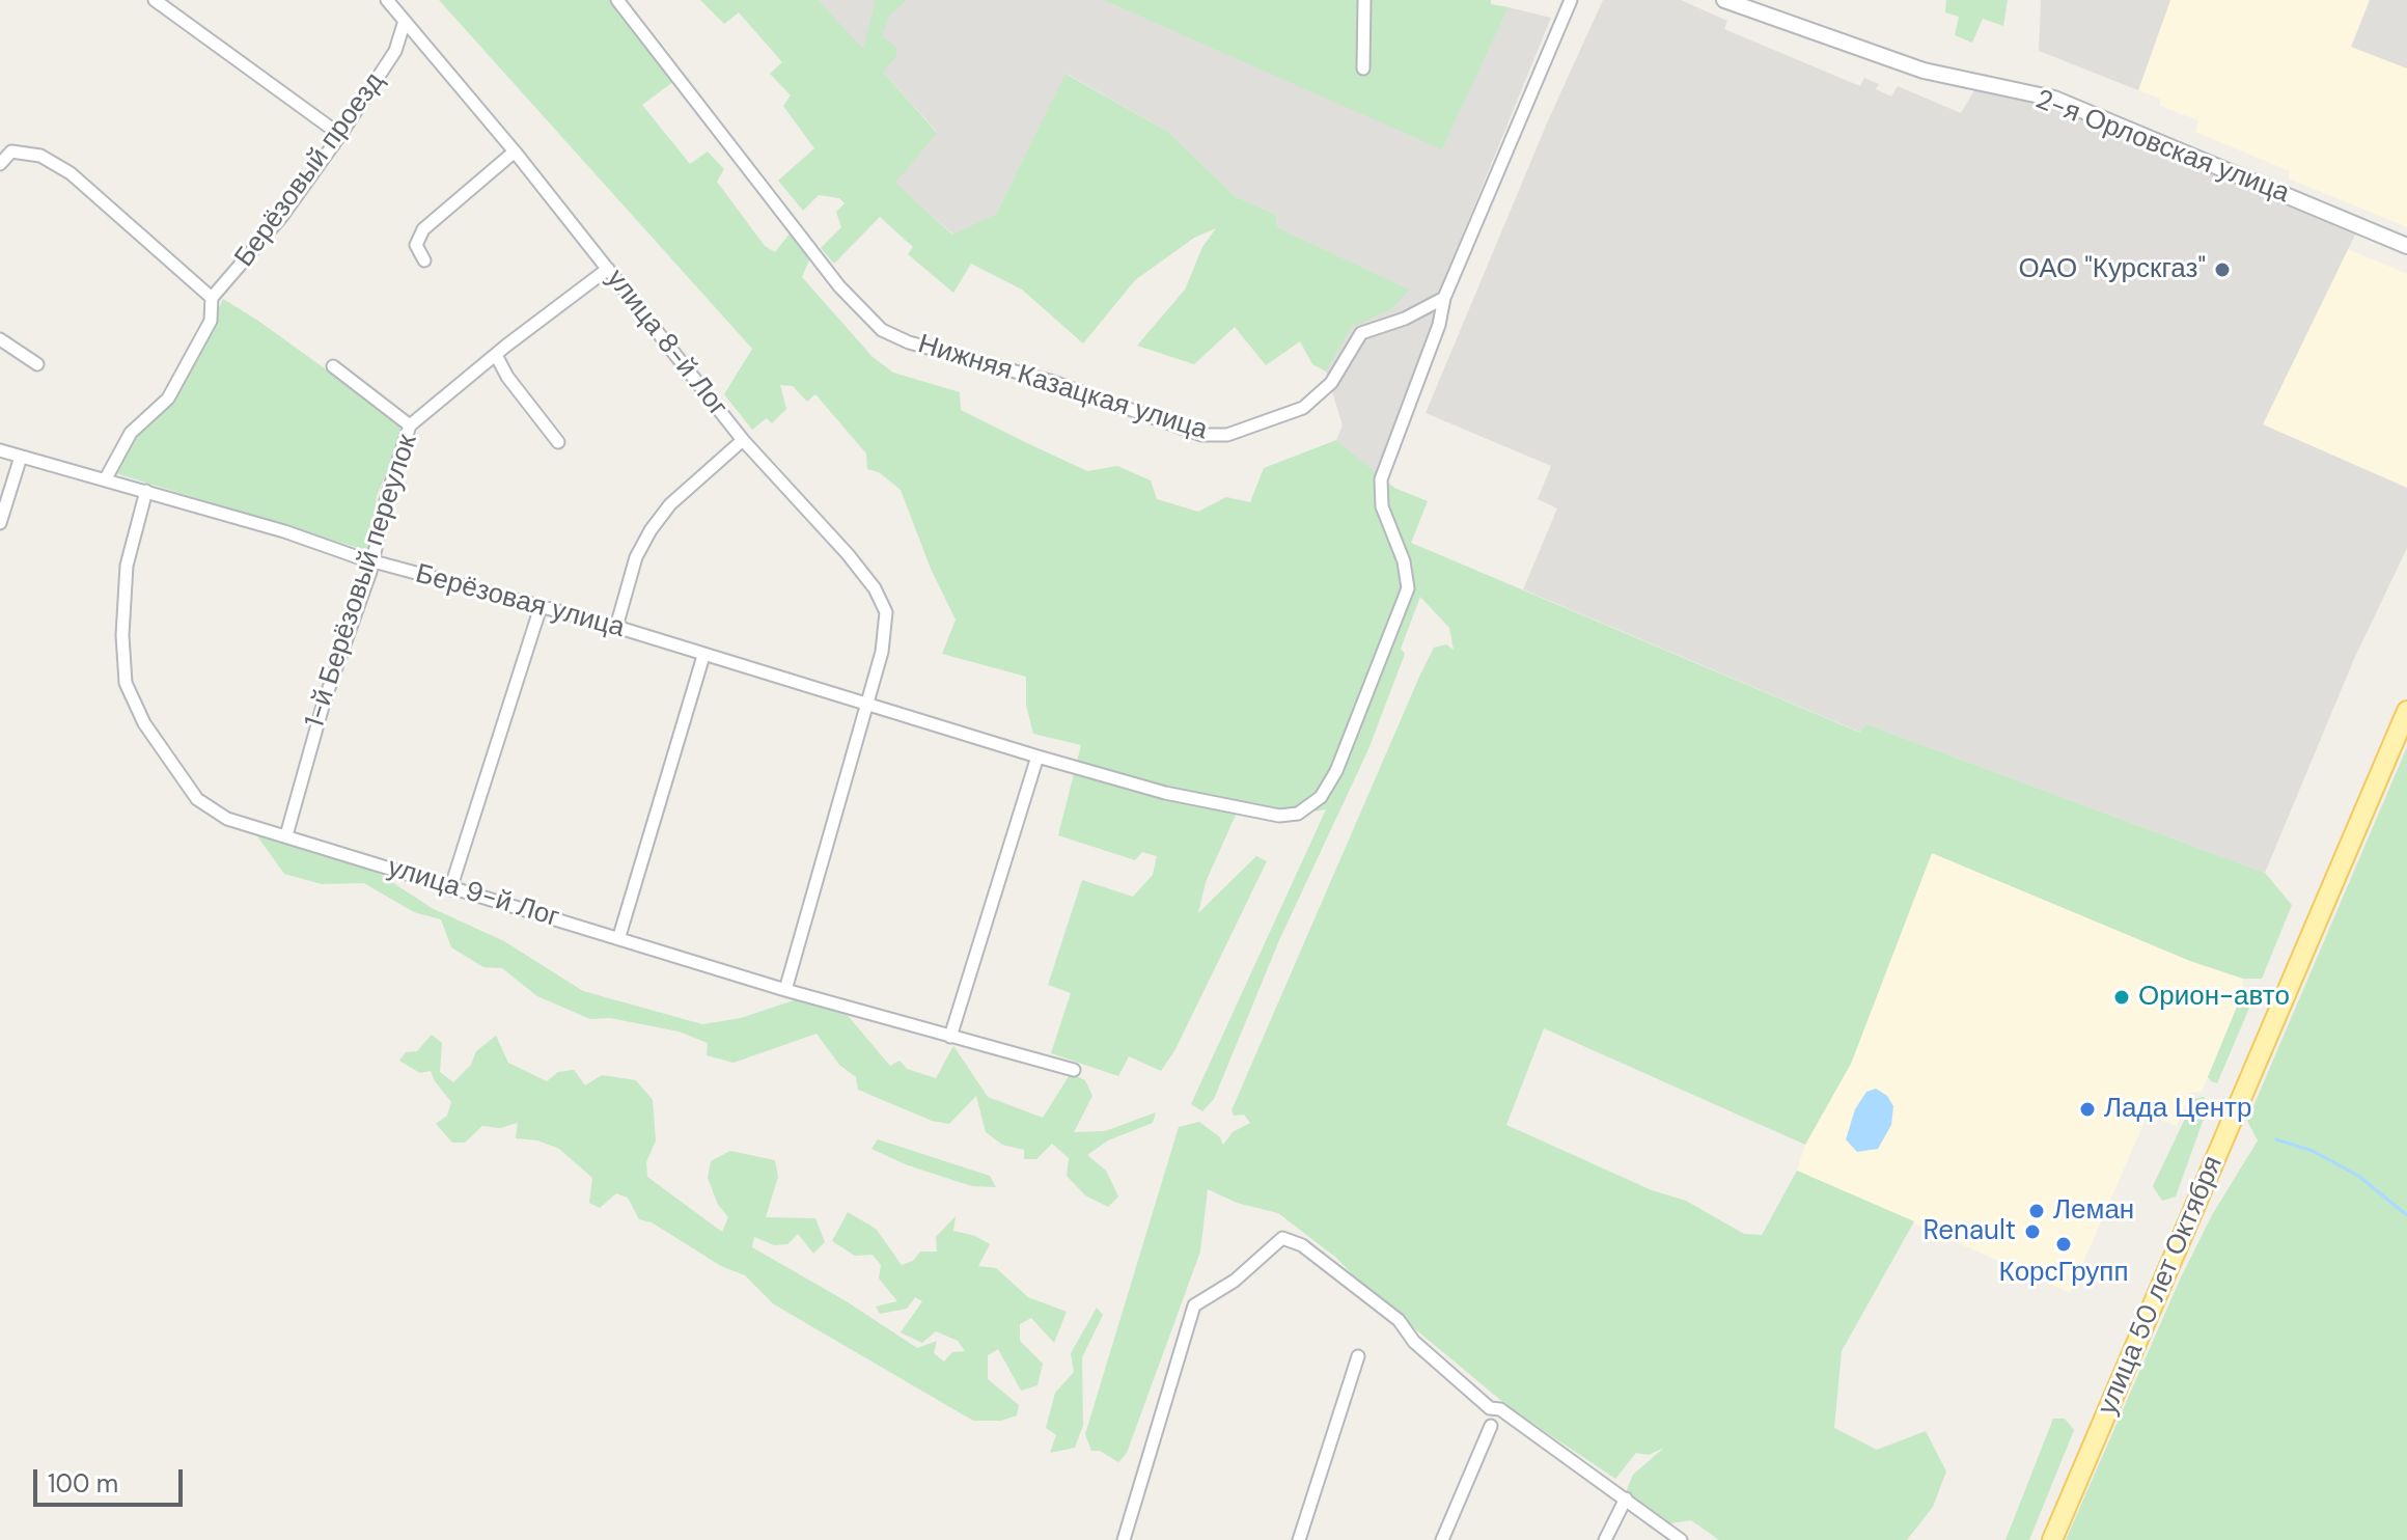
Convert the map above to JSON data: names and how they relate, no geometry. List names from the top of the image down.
{
  "streets": {
    "main road": ["улица 50 лет Октября"],
    "street": [
      "2-я Орловская улица",
      "Берёзовый проезд",
      "улица 8-й Лог",
      "Нижняя Казацкая улица",
      "1-й Берёзовый переулок",
      "Берёзовая улица",
      "улица 9-й Лог"
    ]
  },
  "crossings": [
    ["Берёзовый проезд", "улица 8-й Лог"],
    ["Берёзовый проезд", "Берёзовая улица"],
    ["улица 8-й Лог", "1-й Берёзовый переулок"],
    ["улица 8-й Лог", "Берёзовая улица"],
    ["улица 8-й Лог", "улица 9-й Лог"],
    ["Нижняя Казацкая улица", "Берёзовая улица"],
    ["1-й Берёзовый переулок", "Берёзовая улица"],
    ["1-й Берёзовый переулок", "улица 9-й Лог"],
    ["Берёзовая улица", "улица 9-й Лог"]
  ],
  "places": [
    "ОАО \"Курскгаз\"",
    "Орион-авто",
    "Лада Центр",
    "Леман",
    "Renault",
    "КорсГрупп"
  ],
  "scale_bar": "100 m"
}
